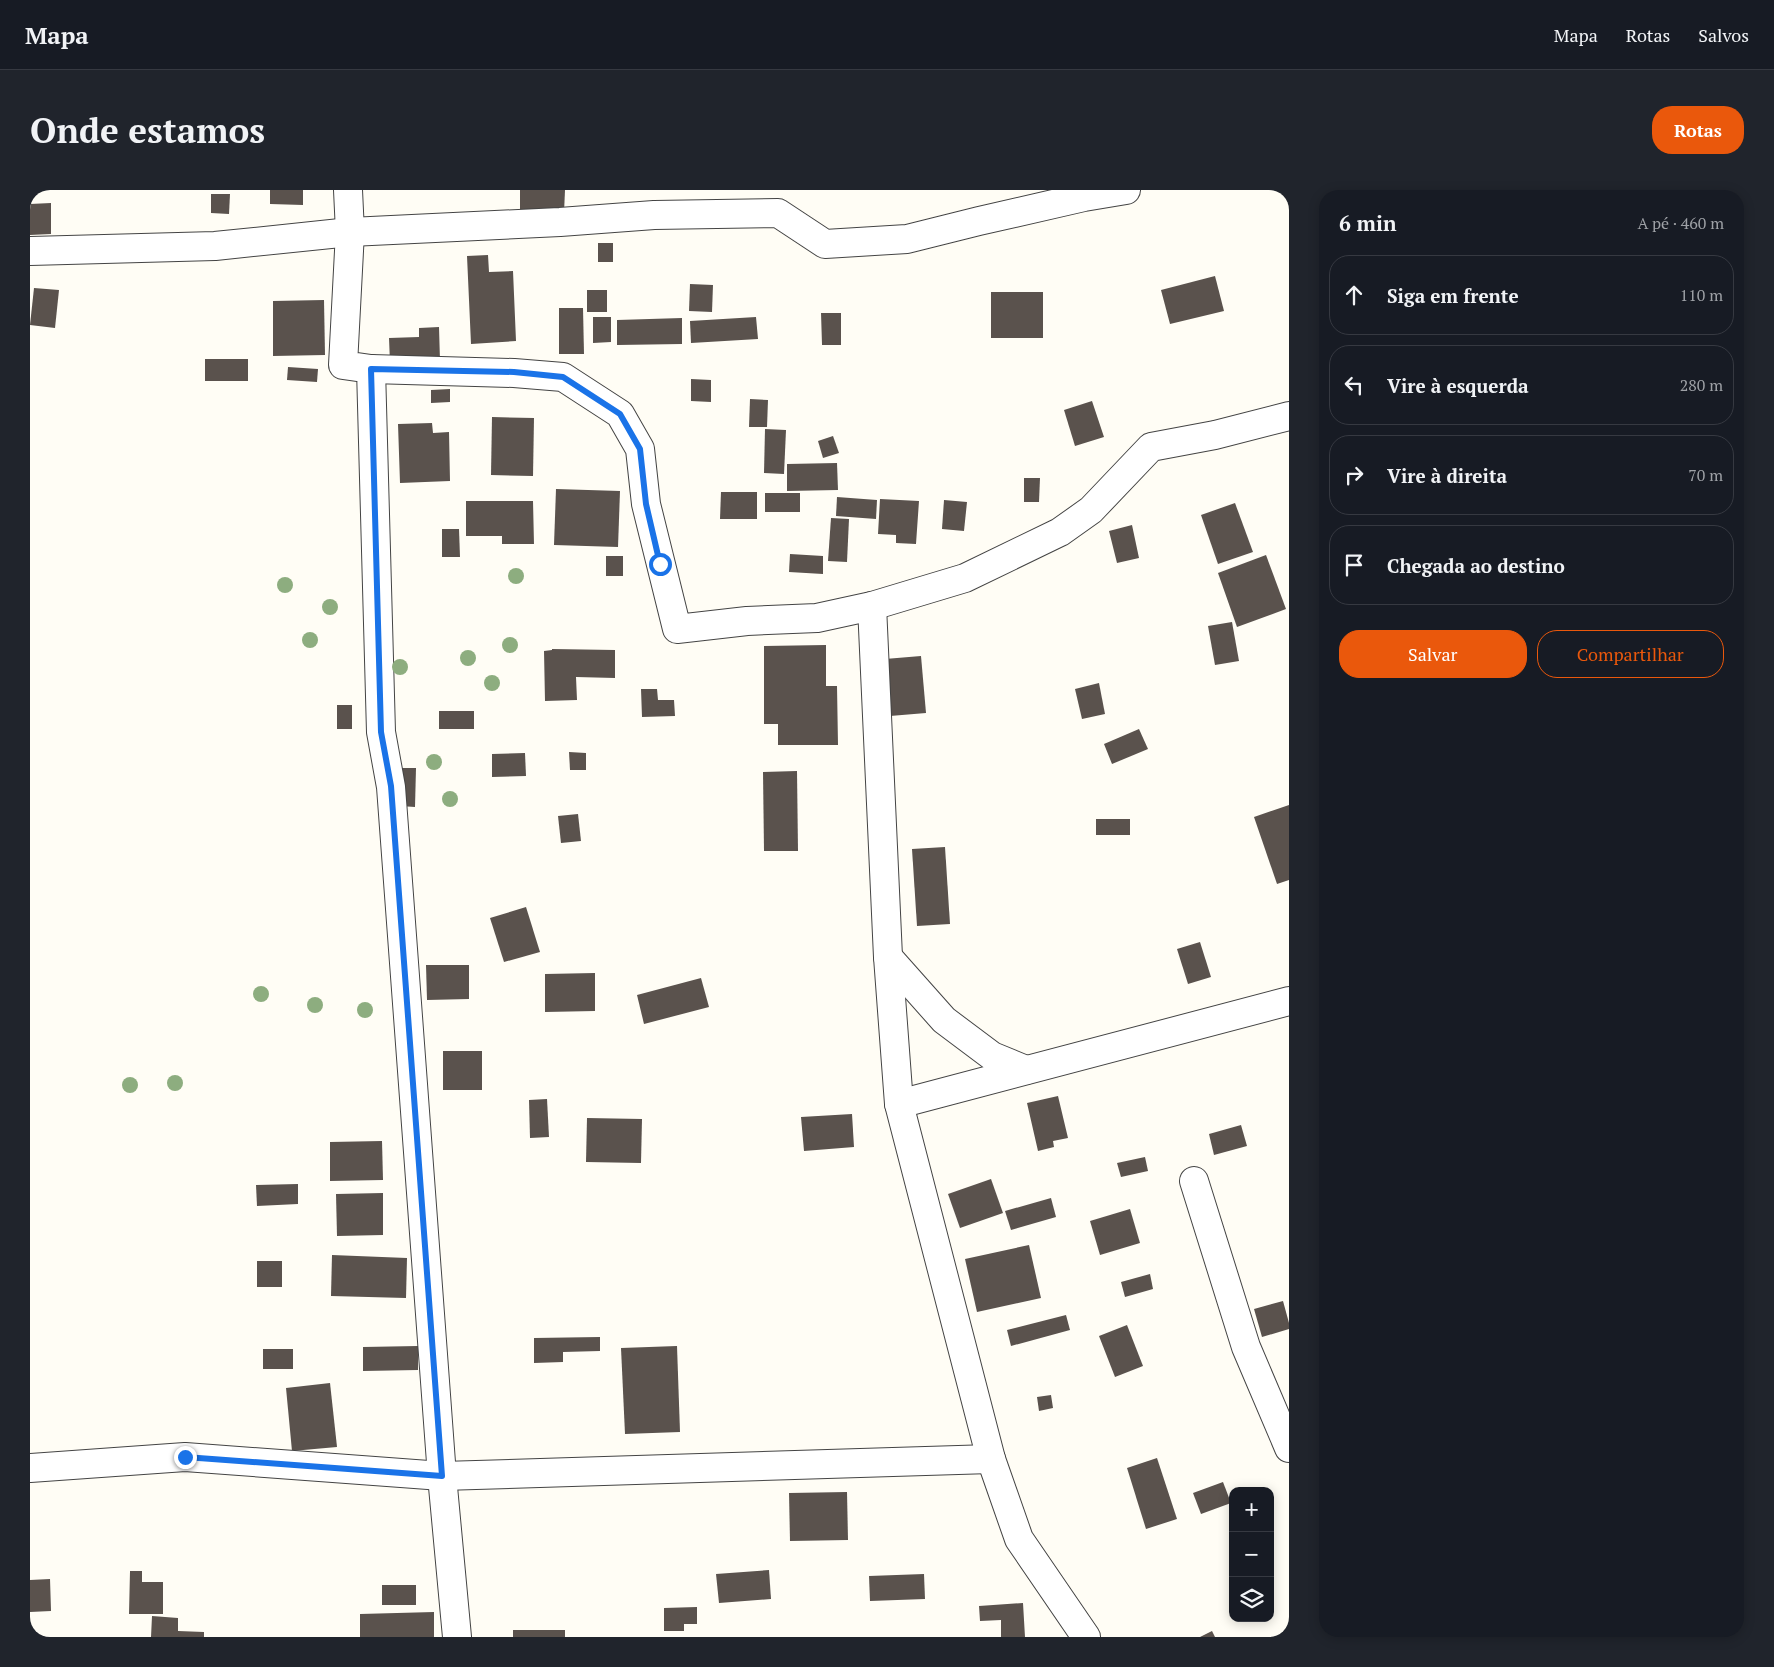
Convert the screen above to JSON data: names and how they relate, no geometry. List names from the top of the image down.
{
  "page": {
    "header": "Mapa",
    "nav": ["Mapa", "Rotas", "Salvos"],
    "buttons": [
      "Rotas",
      ["Salvar", "Compartilhar"]
    ],
    "title": "Onde estamos",
    "heading": ["6 min", "A pé · 460 m"],
    "list": [
      ["Siga em frente", "110 m"],
      ["Vire à esquerda", "280 m"],
      ["Vire à direita", "70 m"],
      "Chegada ao destino"
    ],
    "map_buttons": ["+", "−"]
  }
}
